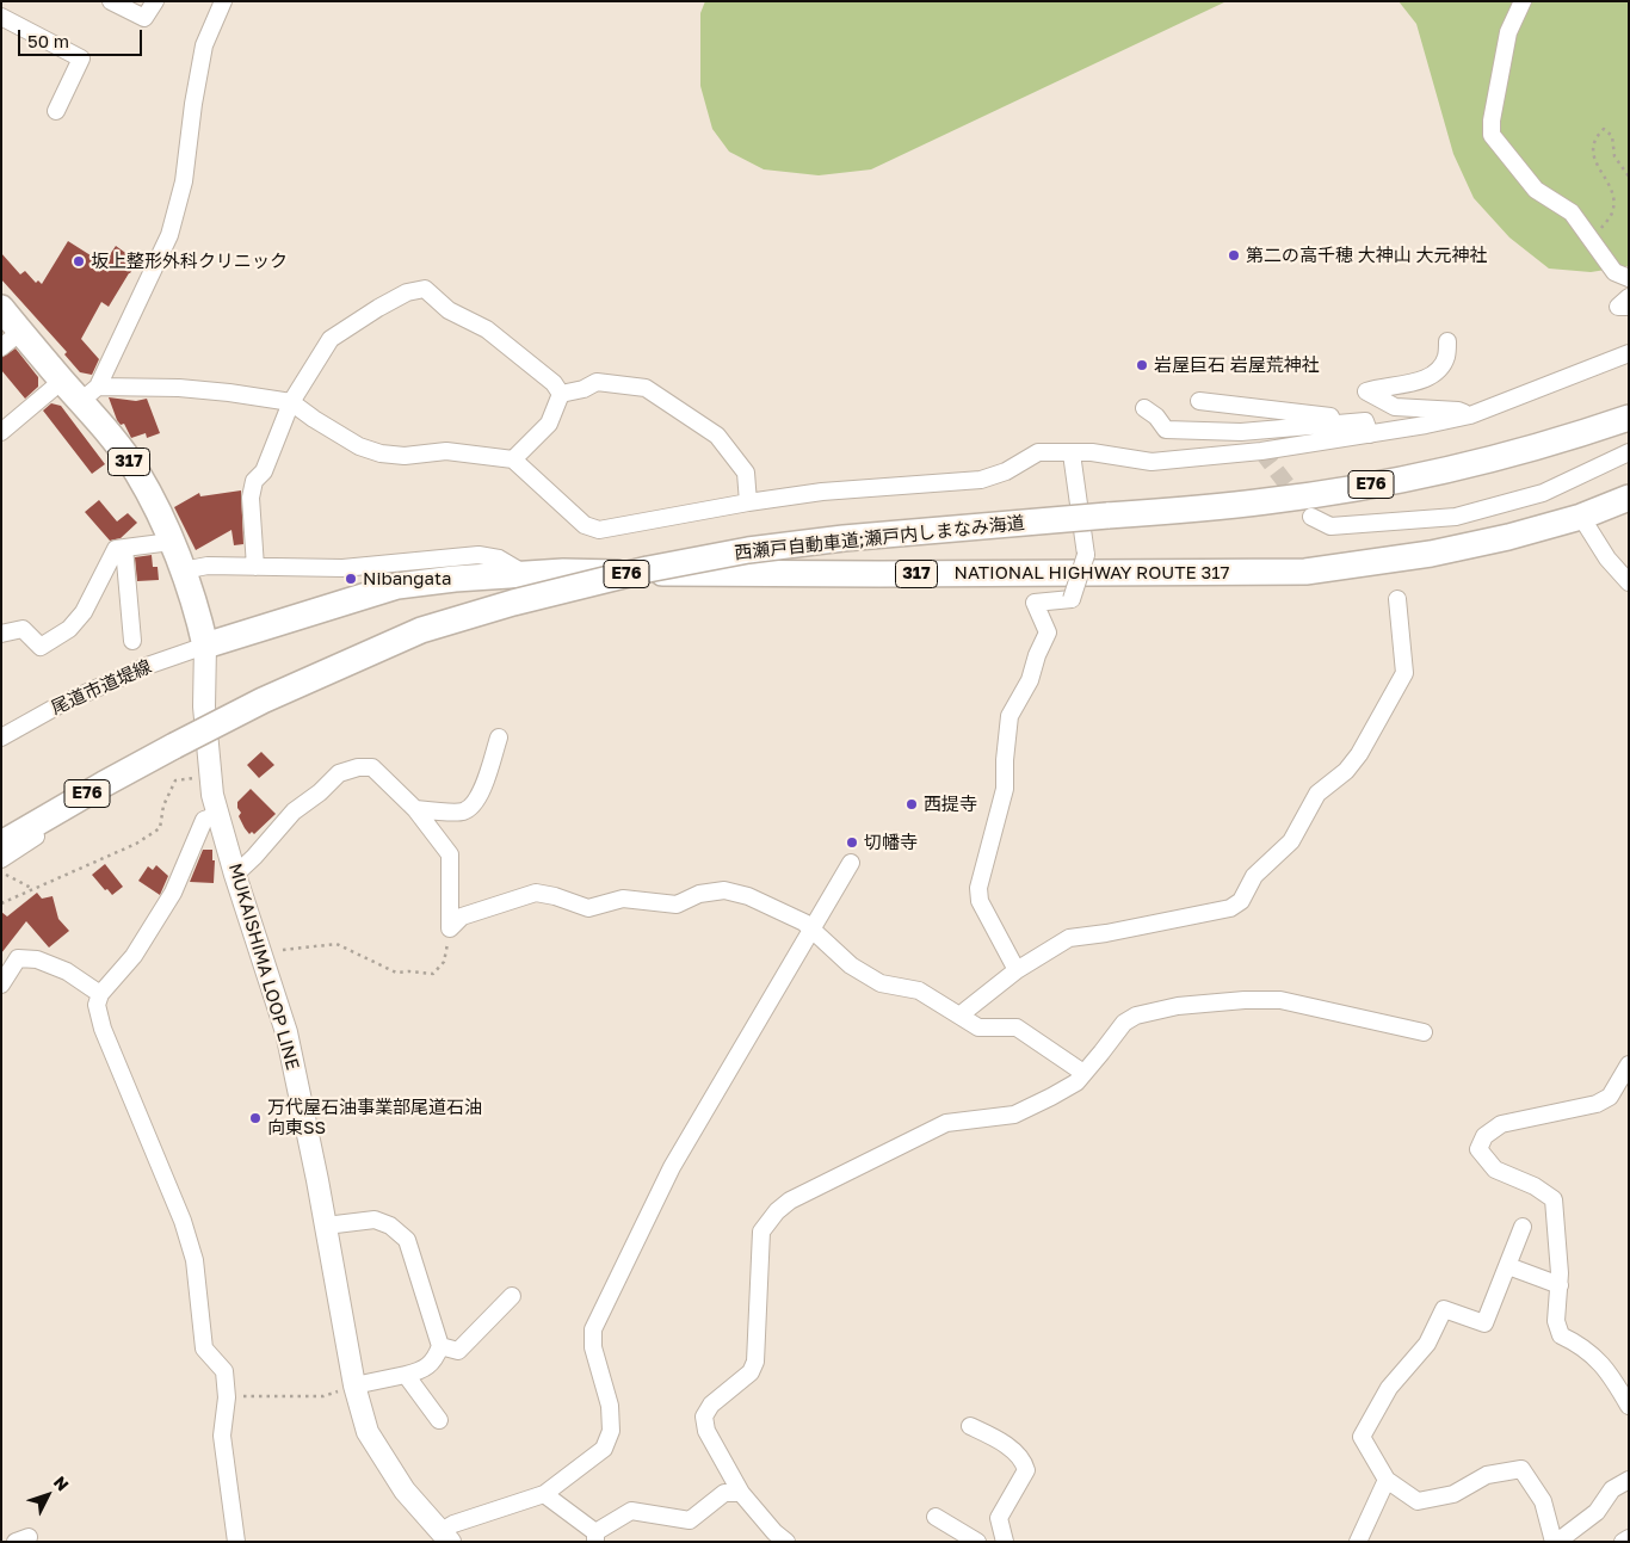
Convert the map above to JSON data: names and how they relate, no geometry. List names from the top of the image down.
{
  "streets": {
    "highway": [
      "317",
      "E76",
      "西瀬戸自動車道;瀬戸内しまなみ海道",
      "NATIONAL HIGHWAY ROUTE 317"
    ],
    "main road": ["MUKAISHIMA LOOP LINE"],
    "street": ["尾道市道堤線"]
  },
  "crossings": [
    ["317", "NATIONAL HIGHWAY ROUTE 317"],
    ["317", "尾道市道堤線"],
    ["317", "MUKAISHIMA LOOP LINE"],
    ["NATIONAL HIGHWAY ROUTE 317", "尾道市道堤線"],
    ["NATIONAL HIGHWAY ROUTE 317", "MUKAISHIMA LOOP LINE"],
    ["尾道市道堤線", "MUKAISHIMA LOOP LINE"]
  ],
  "places": [
    "第二の高千穂 大神山 大元神社",
    "坂上整形外科クリニック",
    "岩屋巨石 岩屋荒神社",
    "Nibangata",
    "西提寺",
    "切幡寺",
    "万代屋石油事業部尾道石油 向東SS"
  ],
  "scale_bar": "50 m",
  "north": "top right"
}
